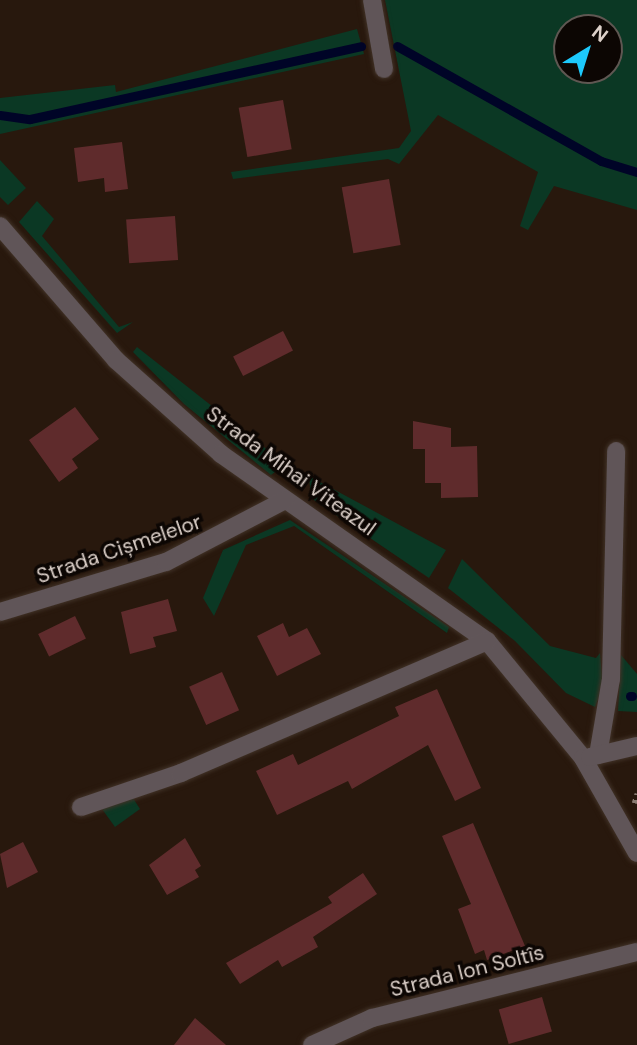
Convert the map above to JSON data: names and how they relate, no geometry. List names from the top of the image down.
{
  "streets": {
    "street": ["Strada Mihai Viteazul", "Strada Cișmelelor", "Strada Ion Soltîs"]
  },
  "crossings": [
    ["Strada Mihai Viteazul", "Strada Cișmelelor"]
  ],
  "north": "top right"
}
